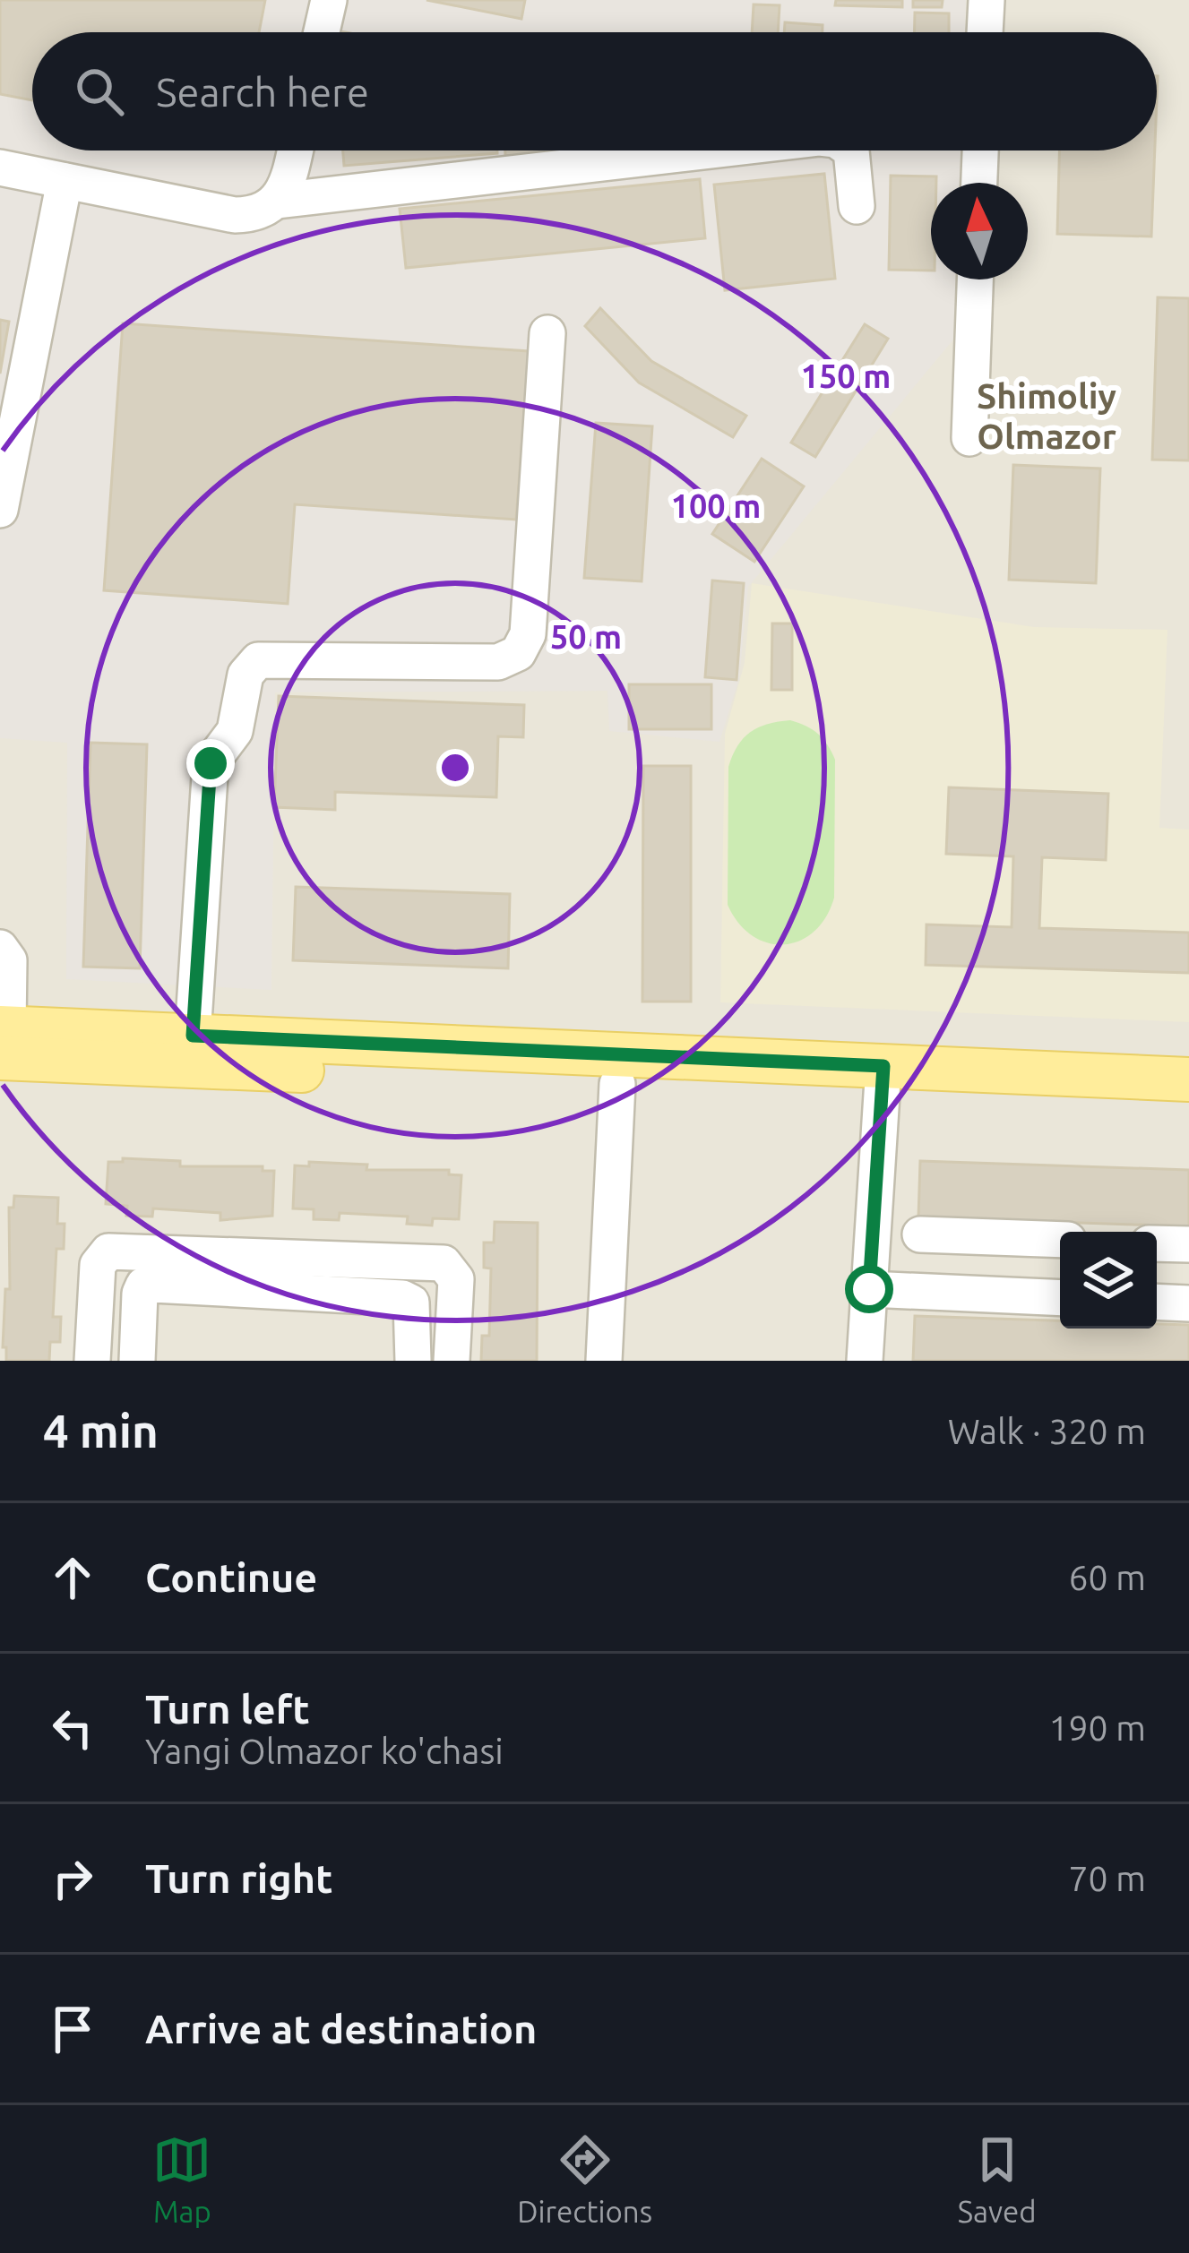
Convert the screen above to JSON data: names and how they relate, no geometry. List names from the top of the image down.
{
  "districts": ["Shimoliy Olmazor"],
  "north": "top",
  "page": {
    "search": "Search here",
    "heading": ["4 min", "Walk · 320 m"],
    "list": [
      ["Continue", "60 m"],
      ["Turn left", "Yangi Olmazor ko'chasi", "190 m"],
      ["Turn right", "70 m"],
      "Arrive at destination"
    ],
    "nav": ["Map", "Directions", "Saved"]
  },
  "rings": ["150 m", "100 m", "50 m"]
}
